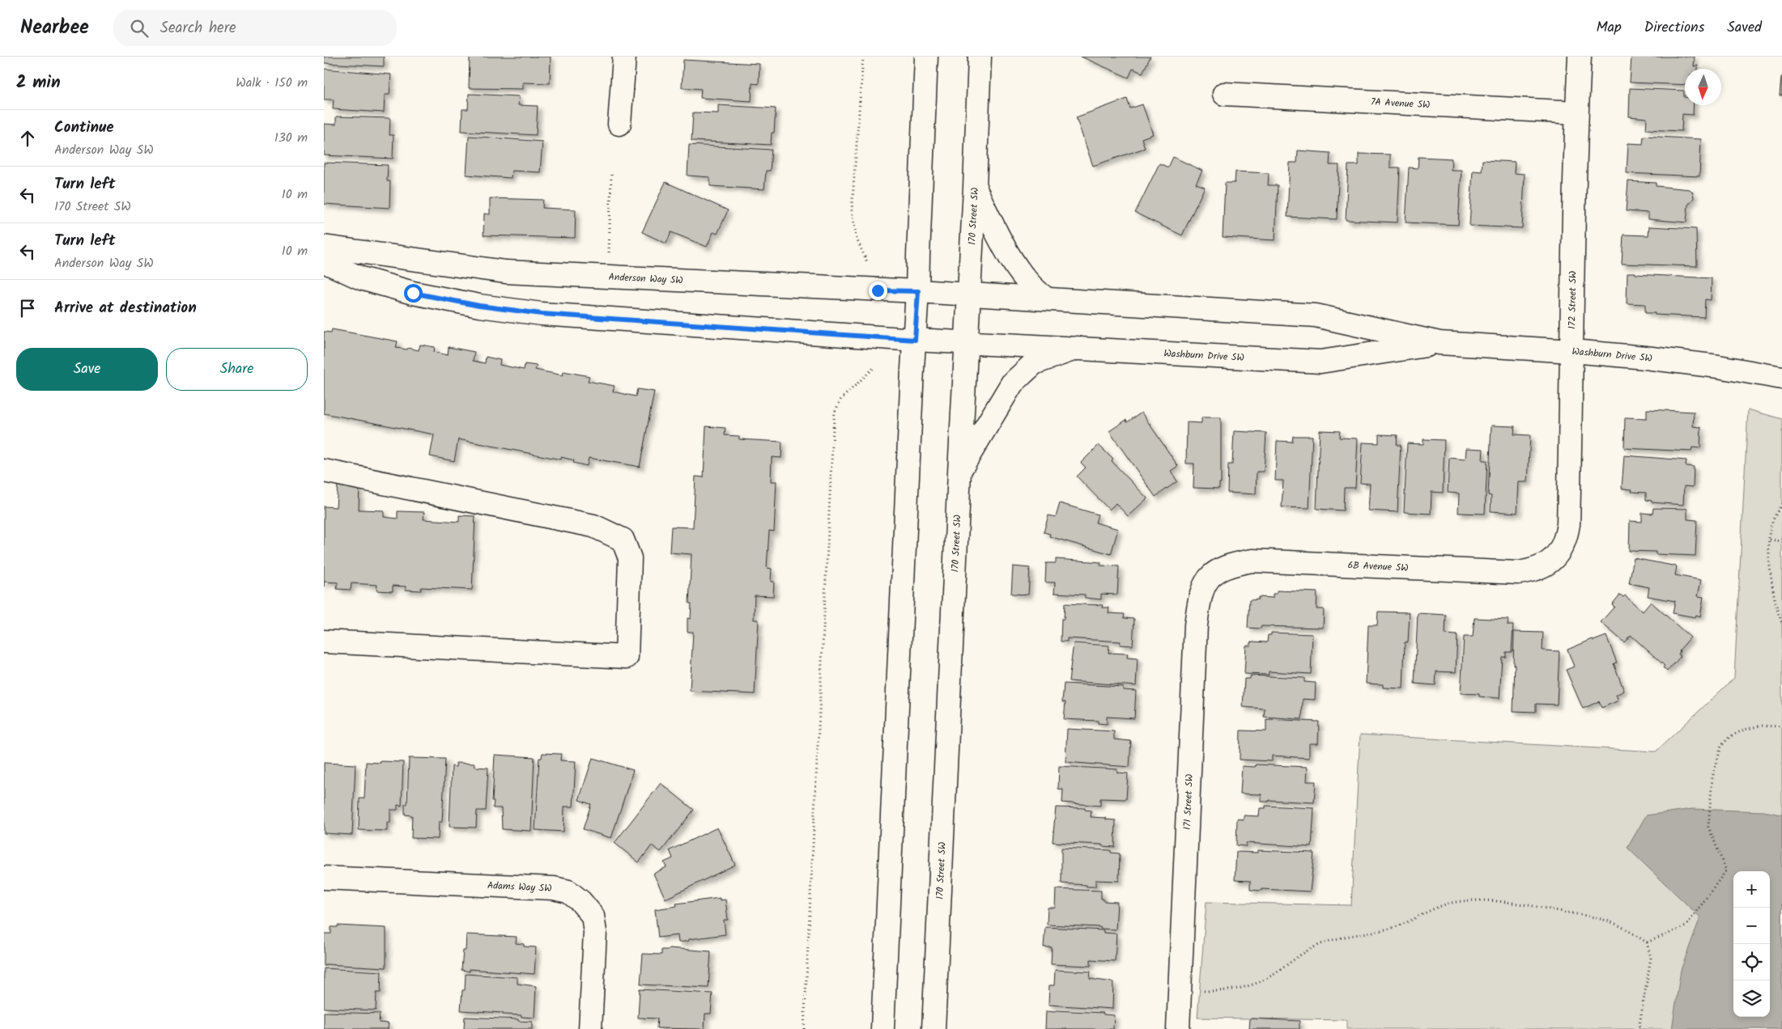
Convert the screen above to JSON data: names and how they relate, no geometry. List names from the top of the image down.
{
  "streets": {
    "street": [
      "7A Avenue SW",
      "170 Street SW",
      "Anderson Way SW",
      "172 Street SW",
      "Washburn Drive SW",
      "6B Avenue SW",
      "171 Street SW",
      "Adams Way SW"
    ]
  },
  "crossings": [
    ["7A Avenue SW", "172 Street SW"],
    ["170 Street SW", "Anderson Way SW"],
    ["170 Street SW", "Washburn Drive SW"],
    ["Anderson Way SW", "Washburn Drive SW"],
    ["172 Street SW", "Washburn Drive SW"],
    ["172 Street SW", "6B Avenue SW"],
    ["6B Avenue SW", "171 Street SW"]
  ],
  "north": "bottom",
  "page": {
    "header": "Nearbee",
    "search": "Search here",
    "nav": ["Map", "Directions", "Saved"],
    "heading": ["2 min", "Walk · 150 m"],
    "list": [
      ["Continue", "Anderson Way SW", "130 m"],
      ["Turn left", "170 Street SW", "10 m"],
      ["Turn left", "Anderson Way SW", "10 m"],
      "Arrive at destination"
    ],
    "buttons": ["Save", "Share"],
    "map_buttons": ["+", "−"]
  }
}
